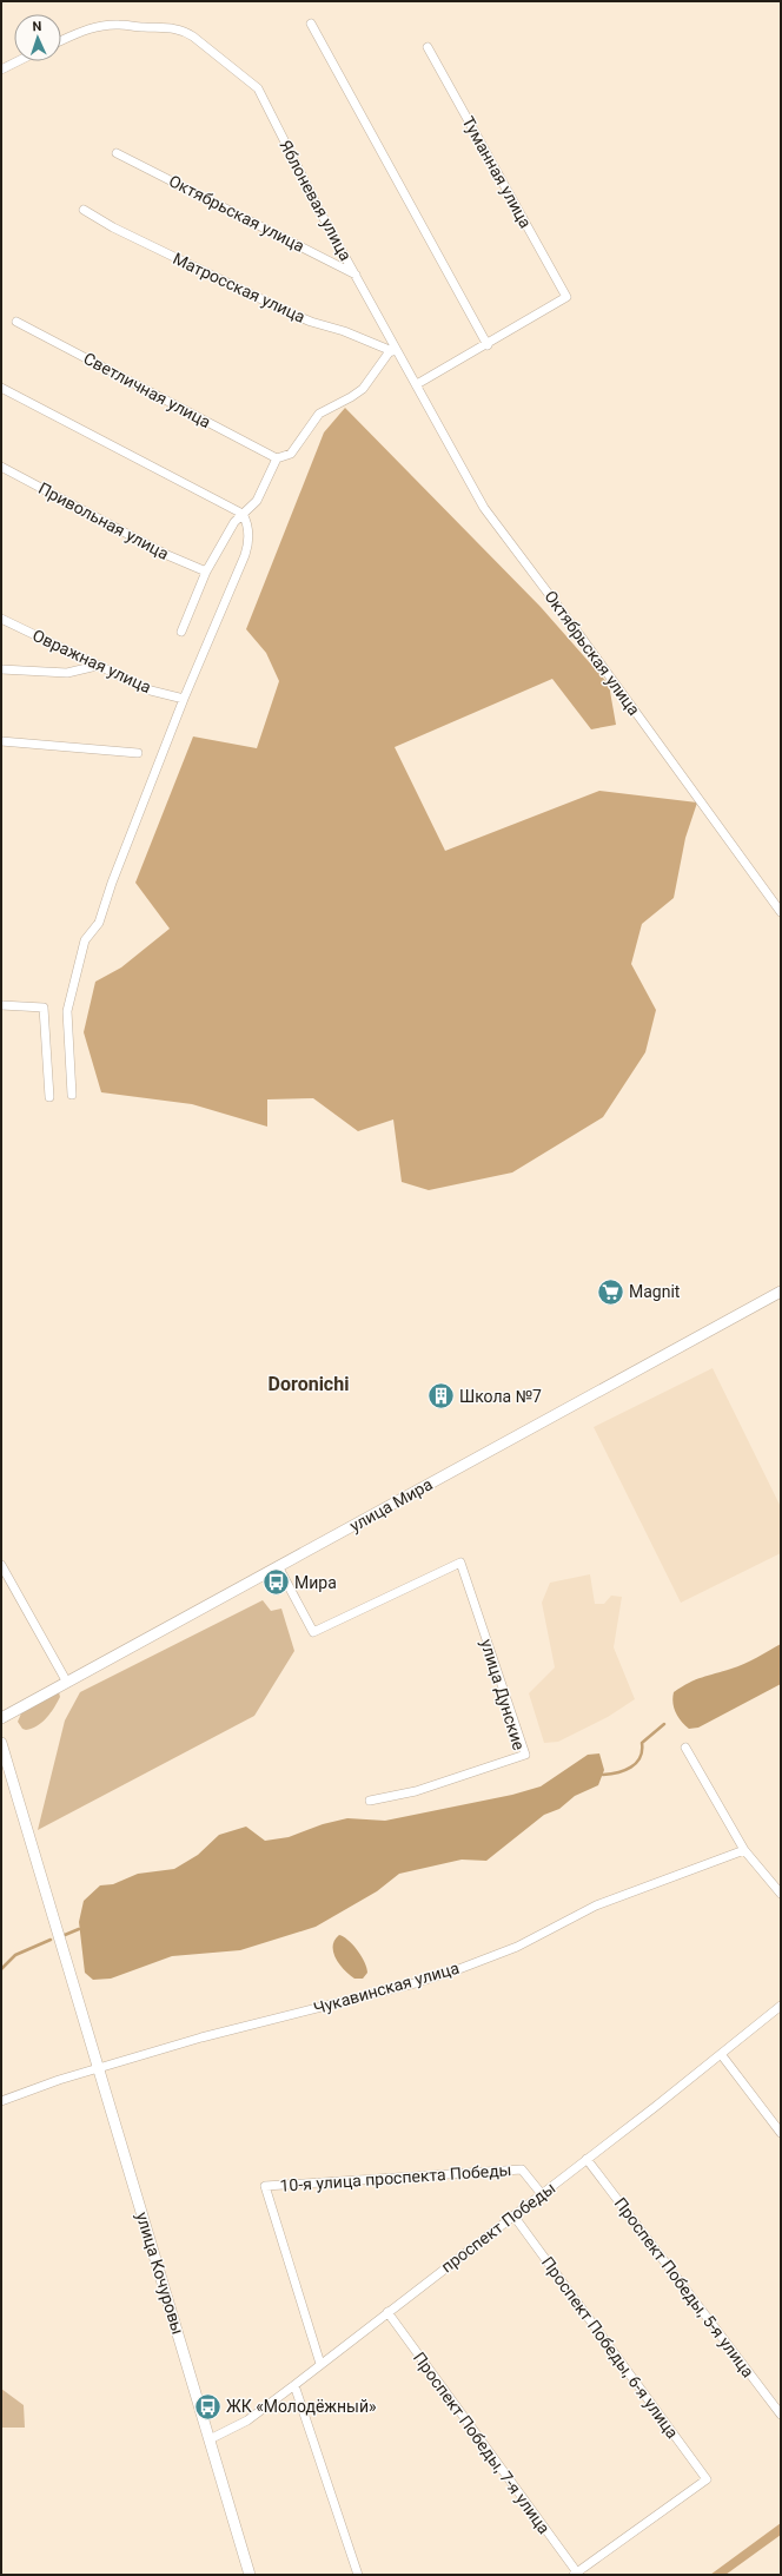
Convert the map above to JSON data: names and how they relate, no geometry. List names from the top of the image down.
{
  "streets": {
    "street": [
      "Туманная улица",
      "Яблоневая улица",
      "Октябрьская улица",
      "Матросская улица",
      "Светличная улица",
      "Привольная улица",
      "Овражная улица",
      "улица Мира",
      "улица Дунские",
      "Чукавинская улица",
      "10-я улица проспекта Победы",
      "проспект Победы",
      "улица Кочуровы",
      "Проспект Победы, 5-я улица",
      "Проспект Победы, 6-я улица",
      "Проспект Победы, 7-я улица"
    ]
  },
  "crossings": [
    ["Яблоневая улица", "Октябрьская улица"],
    ["Яблоневая улица", "Матросская улица"],
    ["улица Мира", "улица Дунские"],
    ["Чукавинская улица", "улица Кочуровы"],
    ["10-я улица проспекта Победы", "проспект Победы"],
    ["проспект Победы", "улица Кочуровы"],
    ["проспект Победы", "Проспект Победы, 5-я улица"],
    ["проспект Победы", "Проспект Победы, 6-я улица"],
    ["проспект Победы", "Проспект Победы, 7-я улица"],
    ["Проспект Победы, 6-я улица", "Проспект Победы, 7-я улица"]
  ],
  "districts": ["Doronichi"],
  "places": {
    "supermarket": ["Magnit"],
    "building": ["Школа №7"],
    "bus stop": ["Мира", "ЖК «Молодёжный»"]
  },
  "north": "top"
}
